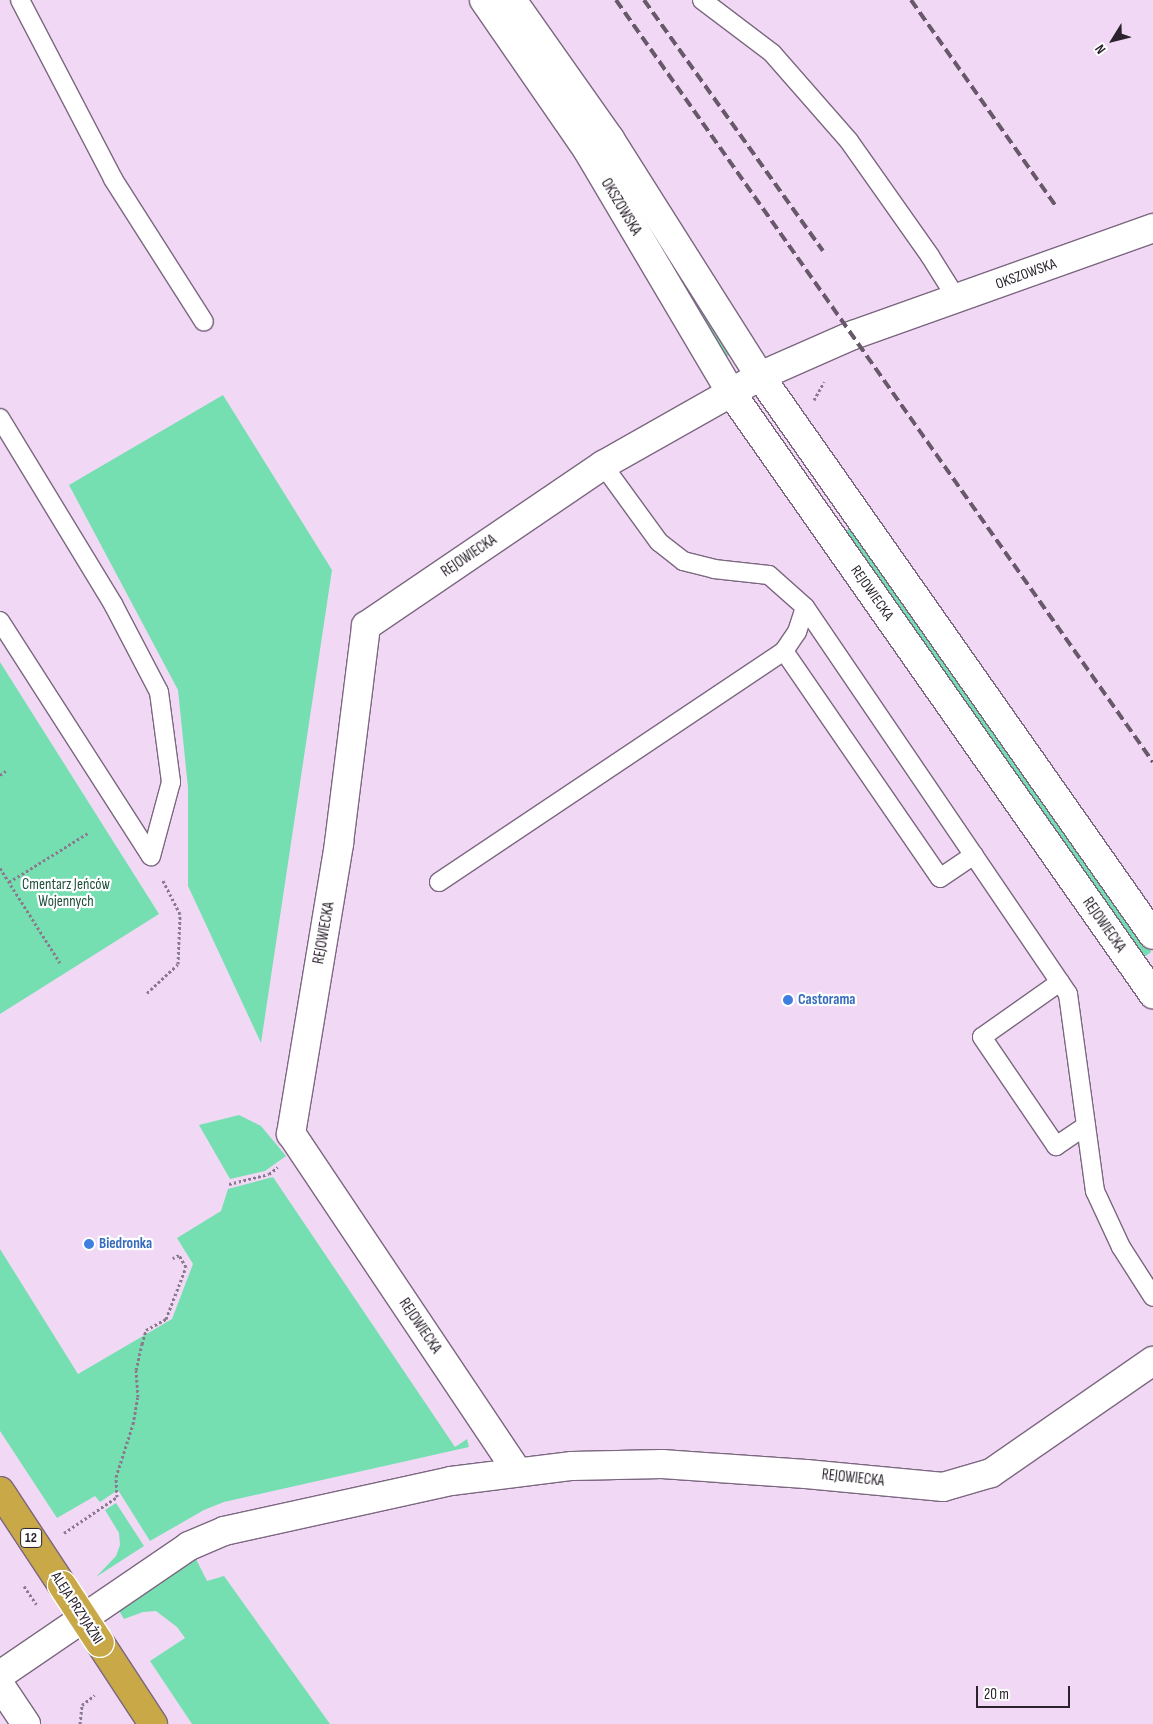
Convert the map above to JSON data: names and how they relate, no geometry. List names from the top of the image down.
{
  "streets": {
    "highway": ["12", "ALEJA PRZYJAŹNI"],
    "street": ["OKSZOWSKA", "REJOWIECKA"]
  },
  "crossings": [
    ["OKSZOWSKA", "REJOWIECKA"]
  ],
  "parks": ["Cmentarz Jeńców Wojennych"],
  "places": ["Castorama", "Biedronka"],
  "scale_bar": "20 m",
  "north": "bottom left"
}
